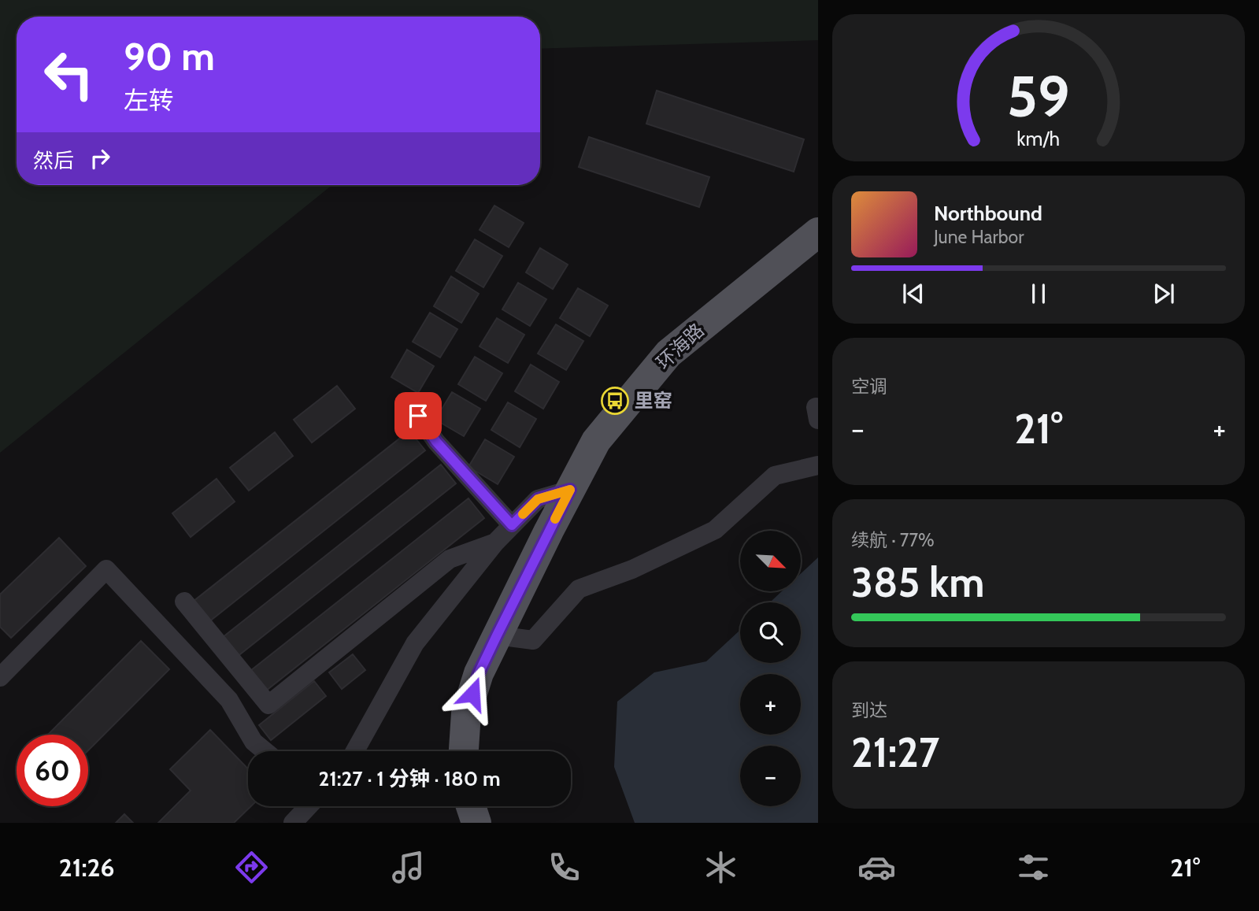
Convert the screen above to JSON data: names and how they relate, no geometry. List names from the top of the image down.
{
  "streets": {
    "main road": ["环海路"]
  },
  "places": {
    "bus stop": ["里窑"]
  },
  "north": "bottom right",
  "page": {
    "turn": ["90 m", "左转"],
    "then": "然后",
    "song": ["Northbound", "June Harbor"],
    "tile": [
      "空调",
      ["续航 · 77%", "385 km"],
      ["到达", "21:27"]
    ],
    "heat": ["−", "21°", "+"],
    "map_buttons": ["+", "−"],
    "limit": "60",
    "trip": "21:27 · 1 分钟 · 180 m",
    "tabs": ["21:26", "21°"],
    "gauge": ["59", "km/h"]
  }
}
